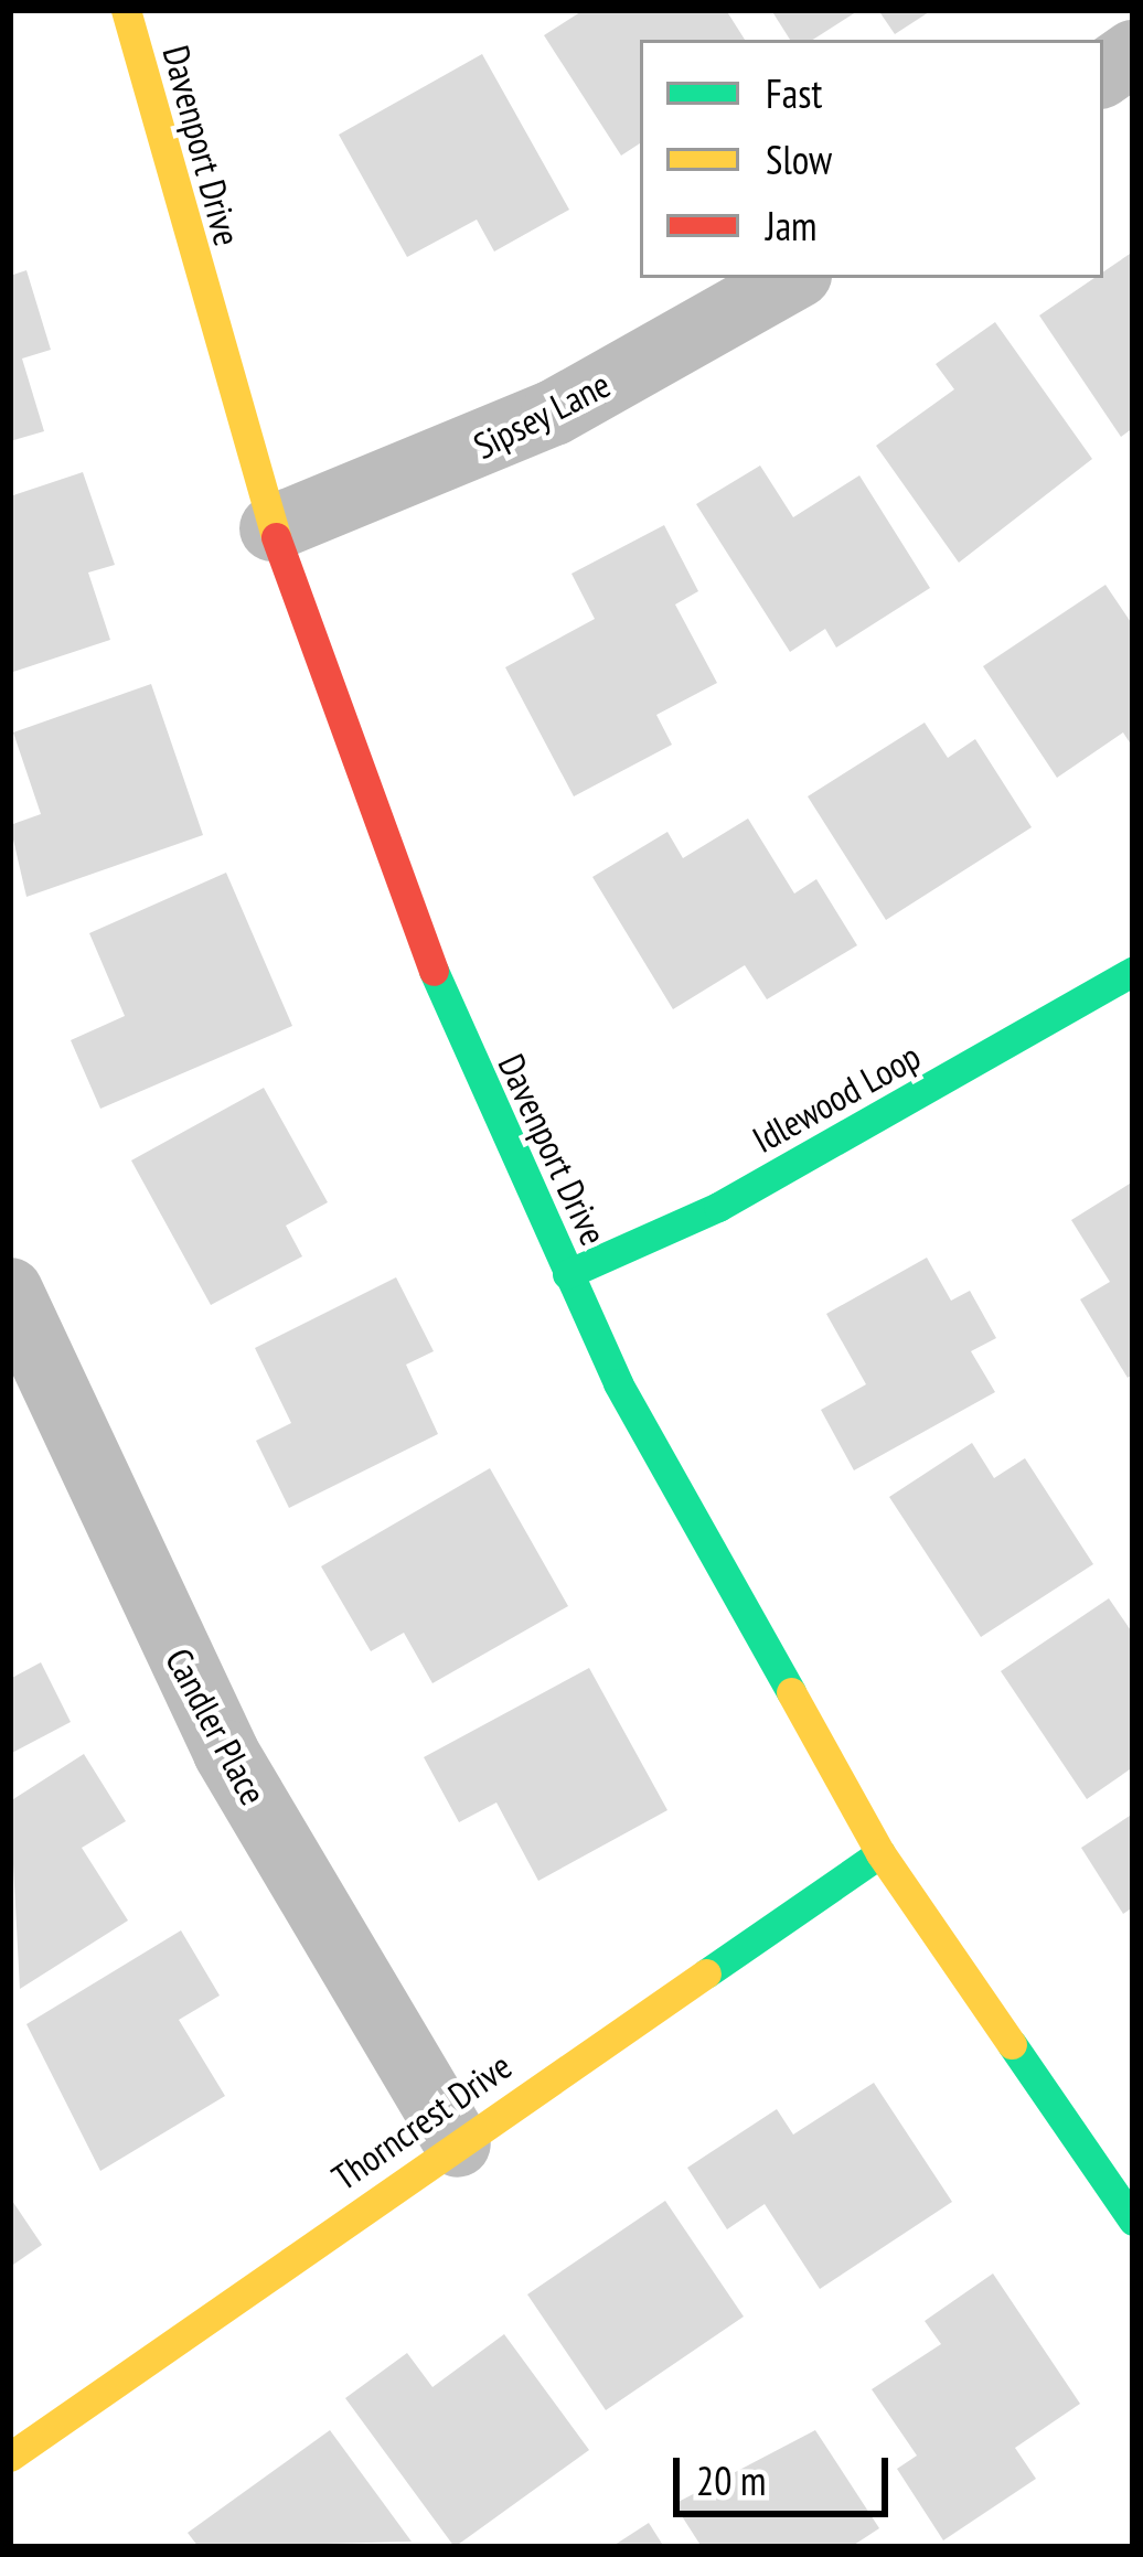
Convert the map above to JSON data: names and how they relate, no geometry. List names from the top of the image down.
{
  "streets": {
    "street": [
      "Davenport Drive",
      "Sipsey Lane",
      "Idlewood Loop",
      "Candler Place",
      "Thorncrest Drive"
    ]
  },
  "crossings": [
    ["Davenport Drive", "Sipsey Lane"],
    ["Davenport Drive", "Idlewood Loop"],
    ["Davenport Drive", "Thorncrest Drive"],
    ["Candler Place", "Thorncrest Drive"]
  ],
  "legend": ["Fast", "Slow", "Jam"],
  "scale_bar": "20 m"
}
